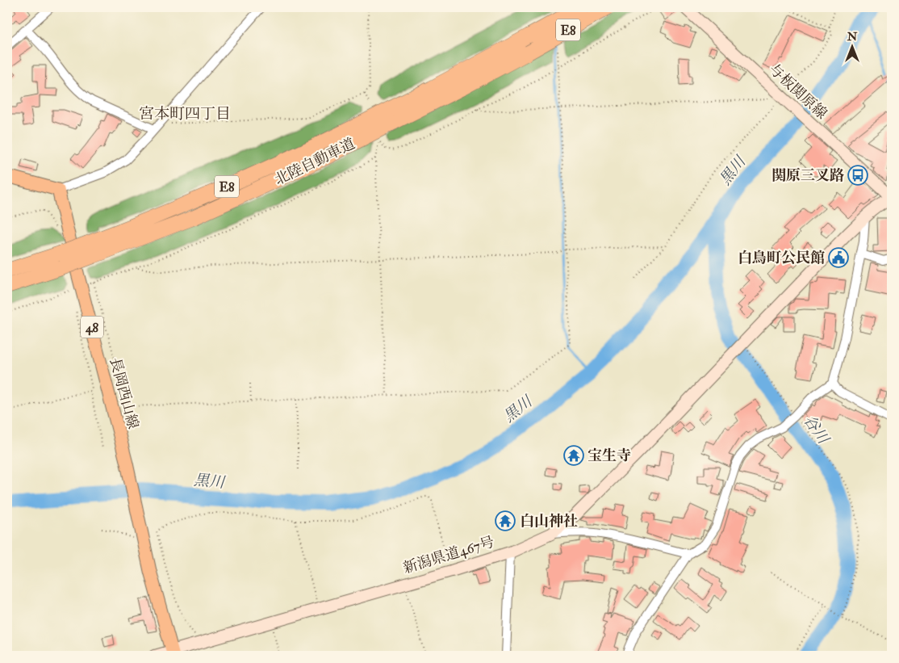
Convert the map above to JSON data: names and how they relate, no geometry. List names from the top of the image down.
{
  "streets": {
    "highway": ["E8", "北陸自動車道"],
    "main road": [
      "与板関原線",
      "48",
      "長岡西山線",
      "新潟県道467号"
    ]
  },
  "crossings": [
    ["与板関原線", "新潟県道467号"],
    ["長岡西山線", "新潟県道467号"]
  ],
  "districts": ["宮本町四丁目"],
  "water": ["黒川", "谷川"],
  "places": {
    "bus stop": ["関原三叉路"],
    "public building": ["白鳥町公民館"],
    "temple": ["宝生寺", "白山神社"]
  },
  "north": "top"
}
